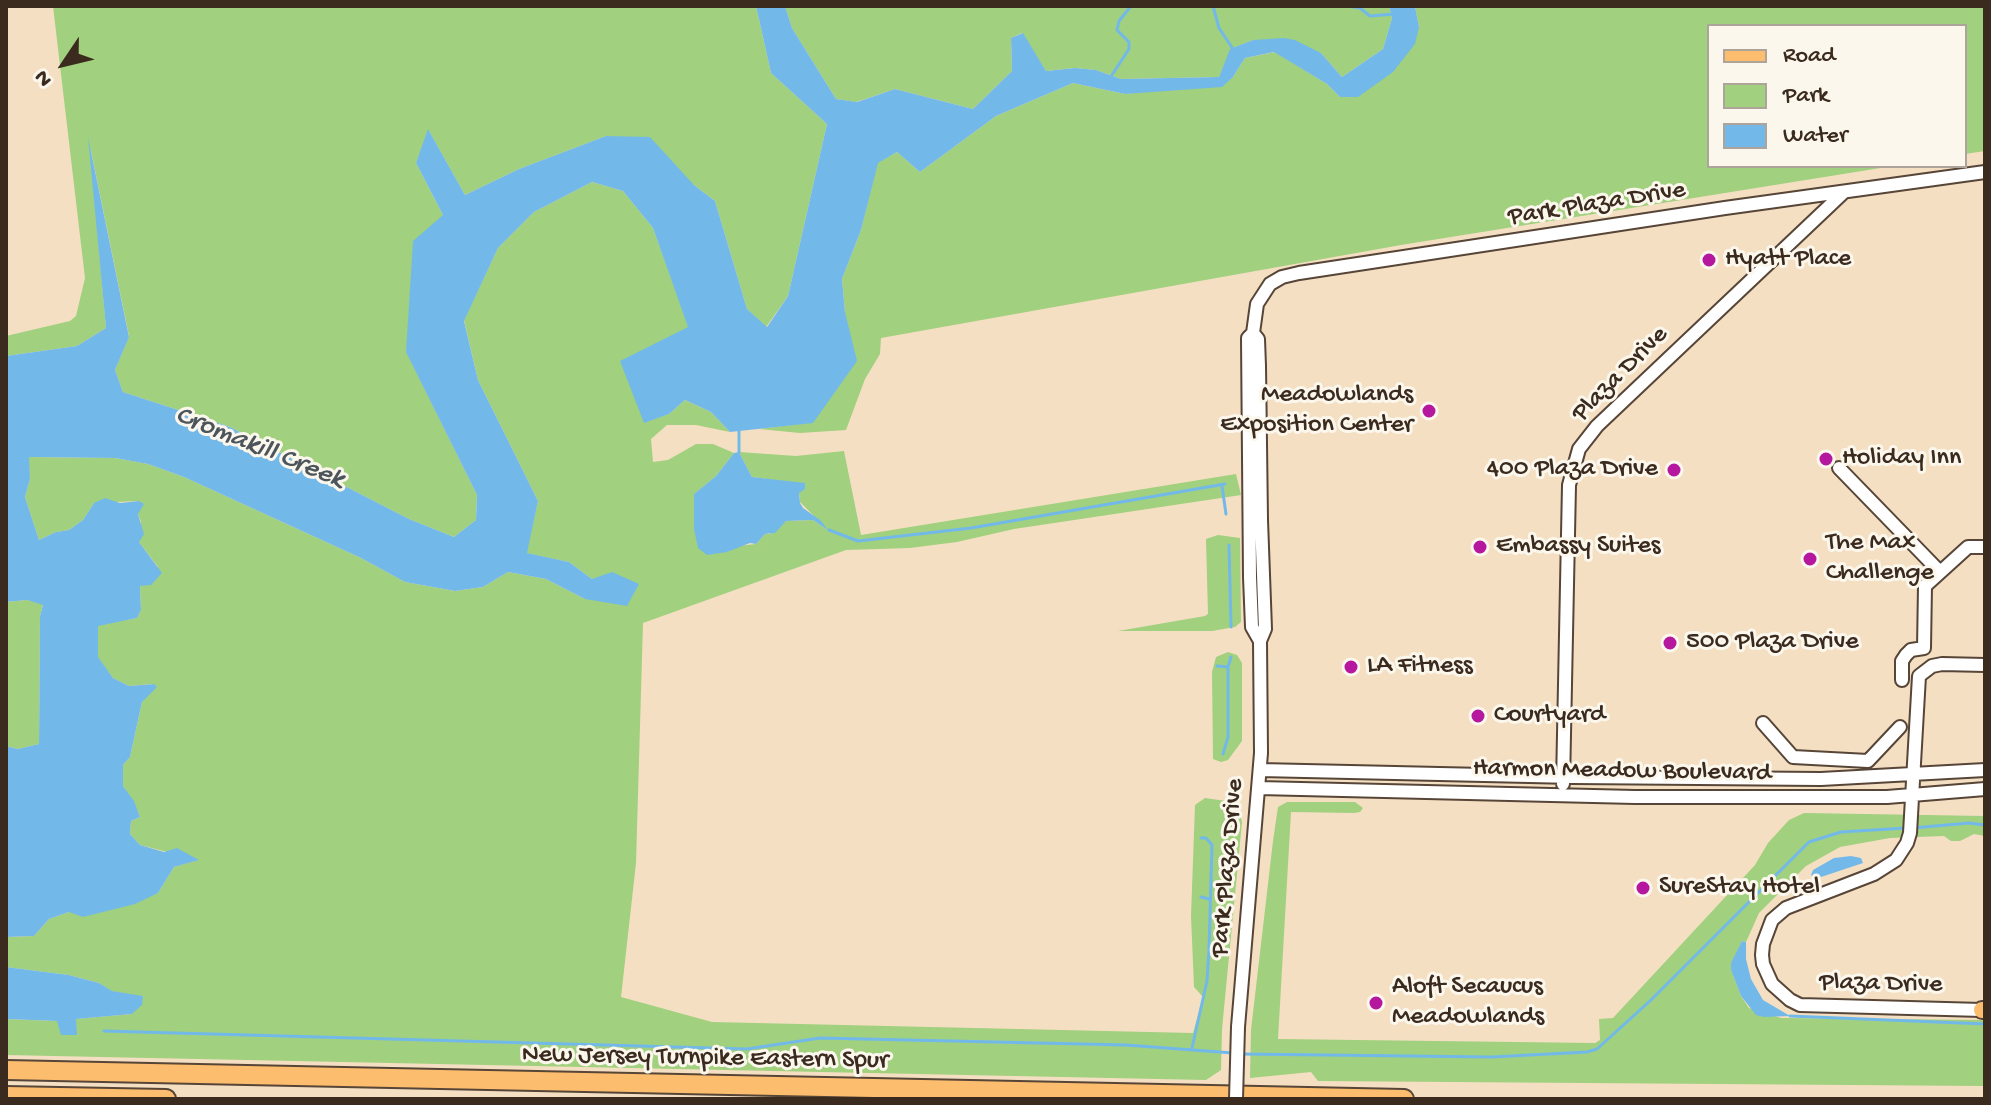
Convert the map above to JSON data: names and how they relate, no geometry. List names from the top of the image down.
{
  "streets": {
    "highway": ["New Jersey Turnpike Eastern Spur"],
    "street": ["Park Plaza Drive", "Plaza Drive", "Harmon Meadow Boulevard"]
  },
  "crossings": [
    ["Park Plaza Drive", "Plaza Drive"],
    ["Park Plaza Drive", "Harmon Meadow Boulevard"],
    ["Plaza Drive", "Harmon Meadow Boulevard"]
  ],
  "water": ["Cromakill Creek"],
  "places": [
    "Hyatt Place",
    "Meadowlands Exposition Center",
    "Holiday Inn",
    "400 Plaza Drive",
    "Embassy Suites",
    "The Max Challenge",
    "500 Plaza Drive",
    "LA Fitness",
    "Courtyard",
    "SureStay Hotel",
    "Aloft Secaucus Meadowlands"
  ],
  "legend": ["Road", "Park", "Water"],
  "north": "bottom left"
}
